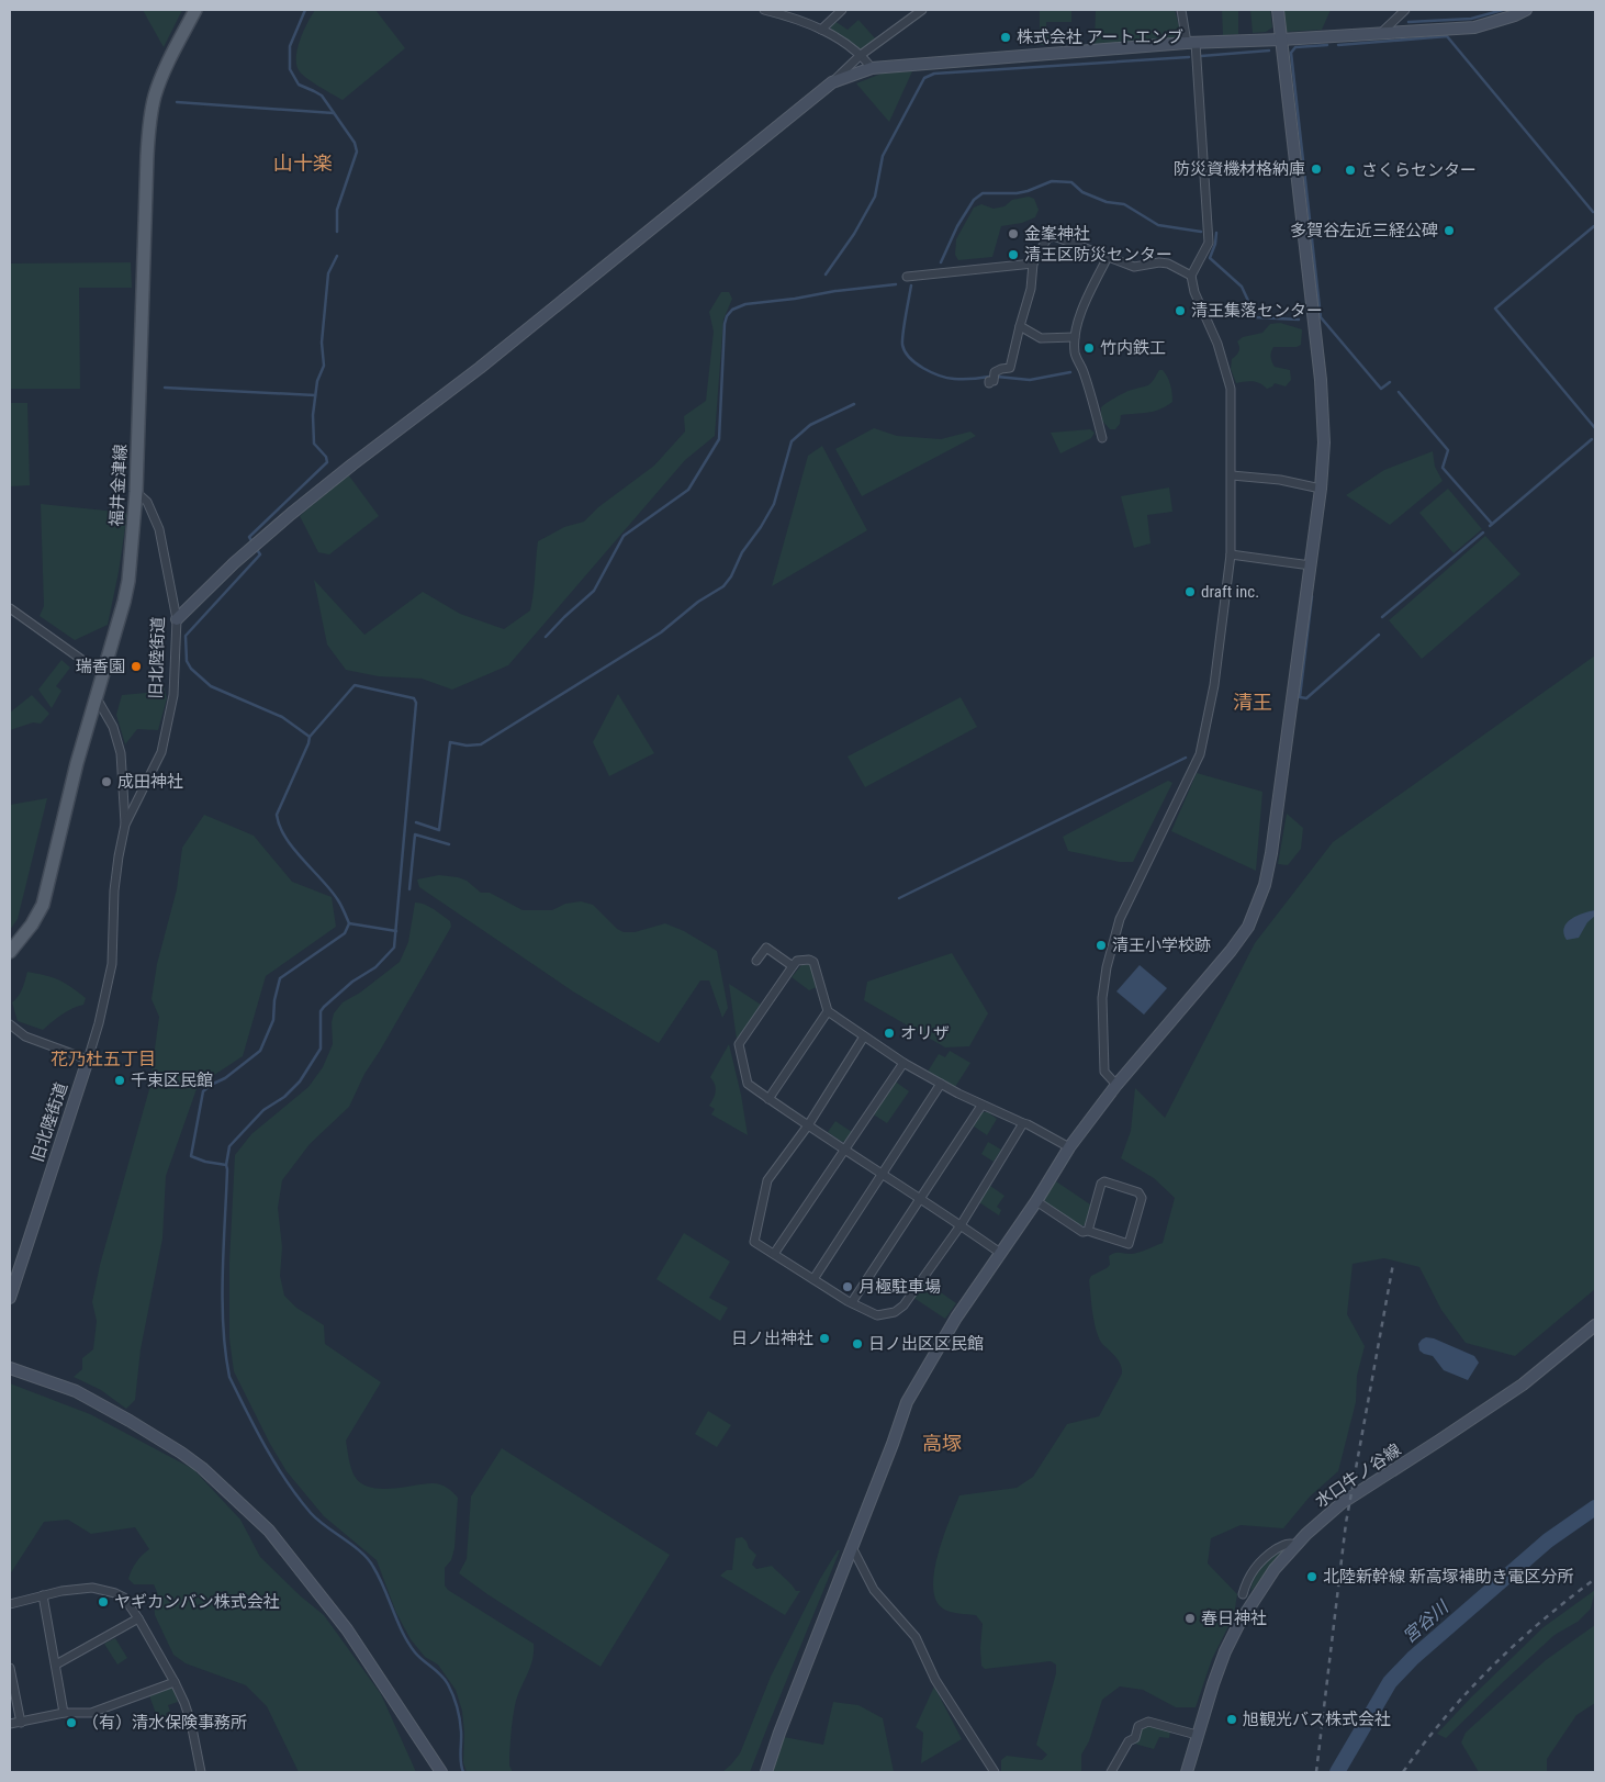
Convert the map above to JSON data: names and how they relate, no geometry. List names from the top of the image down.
{
  "streets": {
    "main road": ["福井金津線"],
    "street": ["旧北陸街道", "水口牛ノ谷線"]
  },
  "crossings": [
    ["福井金津線", "旧北陸街道"]
  ],
  "districts": [
    "山十楽",
    "清王",
    "花乃杜五丁目",
    "高塚"
  ],
  "water": ["宮谷川"],
  "places": [
    "株式会社 アートエンブ",
    "防災資機材格納庫",
    "さくらセンター",
    "多賀谷左近三経公碑",
    "金峯神社",
    "清王区防災センター",
    "清王集落センター",
    "竹内鉄工",
    "draft inc.",
    "瑞香園",
    "成田神社",
    "清王小学校跡",
    "オリザ",
    "千束区民館",
    "月極駐車場",
    "日ノ出神社",
    "日ノ出区区民館",
    "北陸新幹線 新高塚補助き電区分所",
    "ヤギカンバン株式会社",
    "春日神社",
    "旭観光バス株式会社",
    "（有）清水保険事務所"
  ]
}
